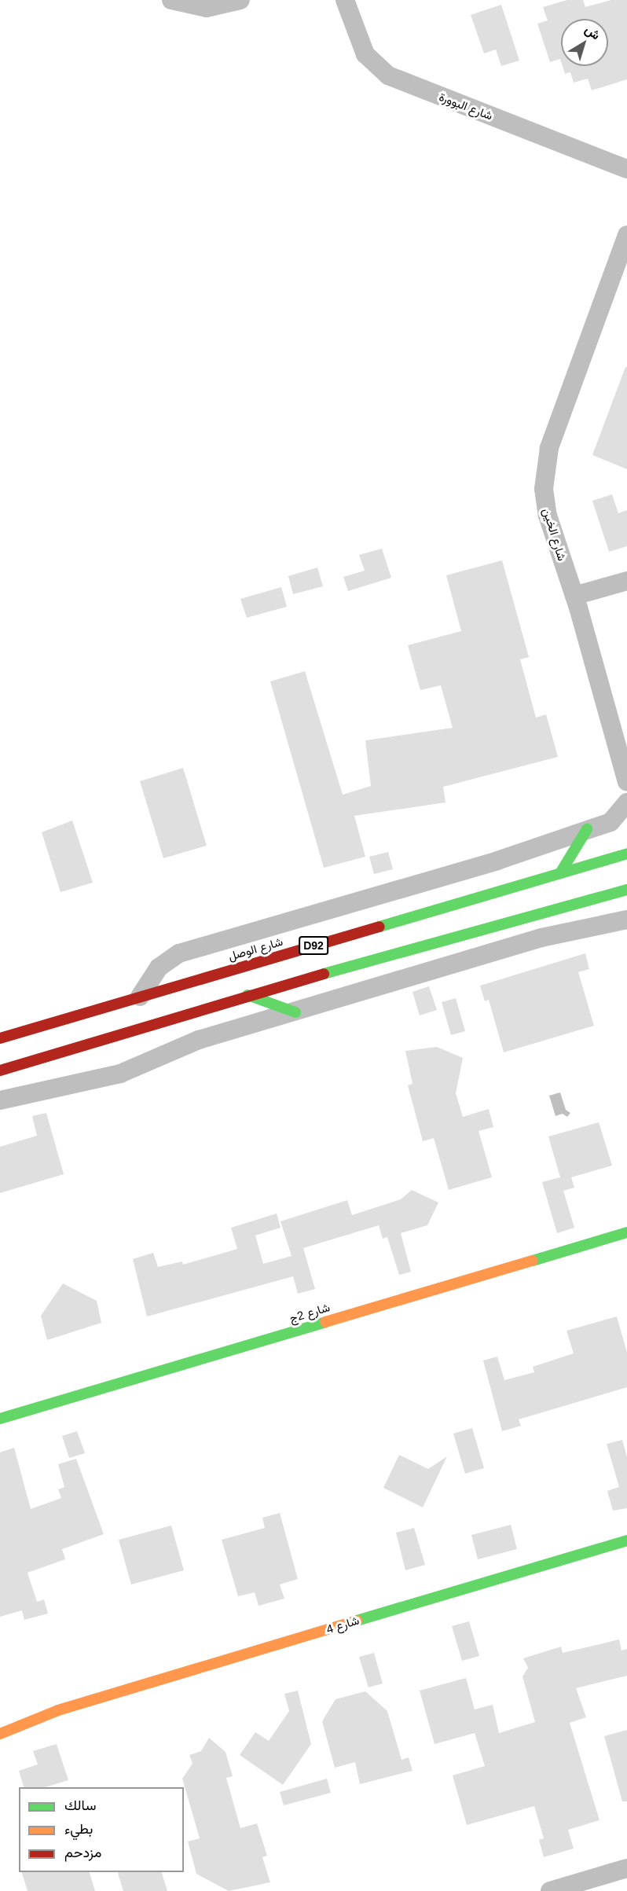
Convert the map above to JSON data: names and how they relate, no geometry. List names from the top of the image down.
{
  "streets": {
    "main road": [
      "D92",
      "شارع الوصل",
      "شارع 2ج",
      "شارع 4"
    ],
    "street": ["شارع البوورة", "شارع الخين"]
  },
  "legend": ["سالك", "بطيء", "مزدحم"],
  "north": "top right"
}
